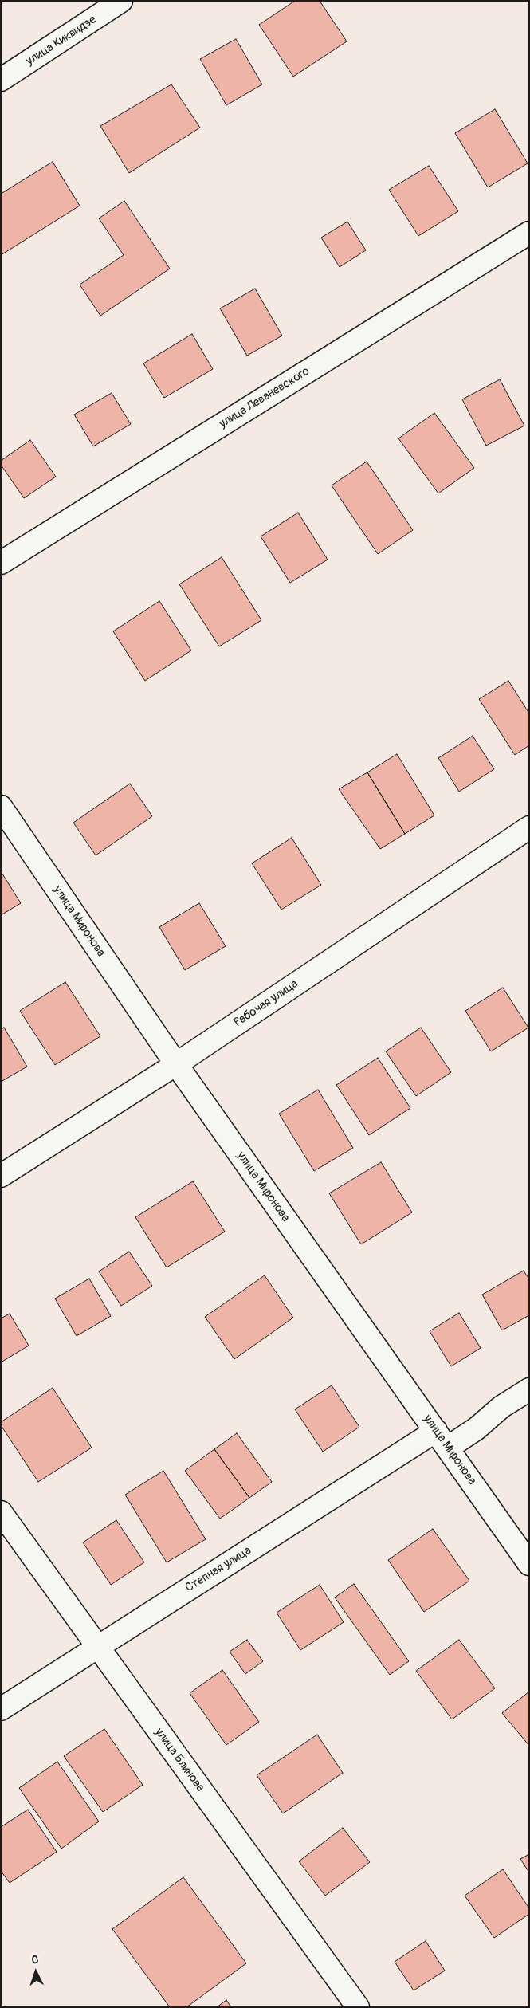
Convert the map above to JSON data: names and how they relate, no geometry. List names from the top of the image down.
{
  "streets": {
    "street": [
      "улица Киквидзе",
      "улица Леваневского",
      "улица Миронова",
      "Рабочая улица",
      "Степная улица",
      "улица Блинова"
    ]
  },
  "crossings": [
    ["улица Миронова", "Рабочая улица"],
    ["улица Миронова", "Степная улица"],
    ["Степная улица", "улица Блинова"]
  ],
  "north": "top"
}
